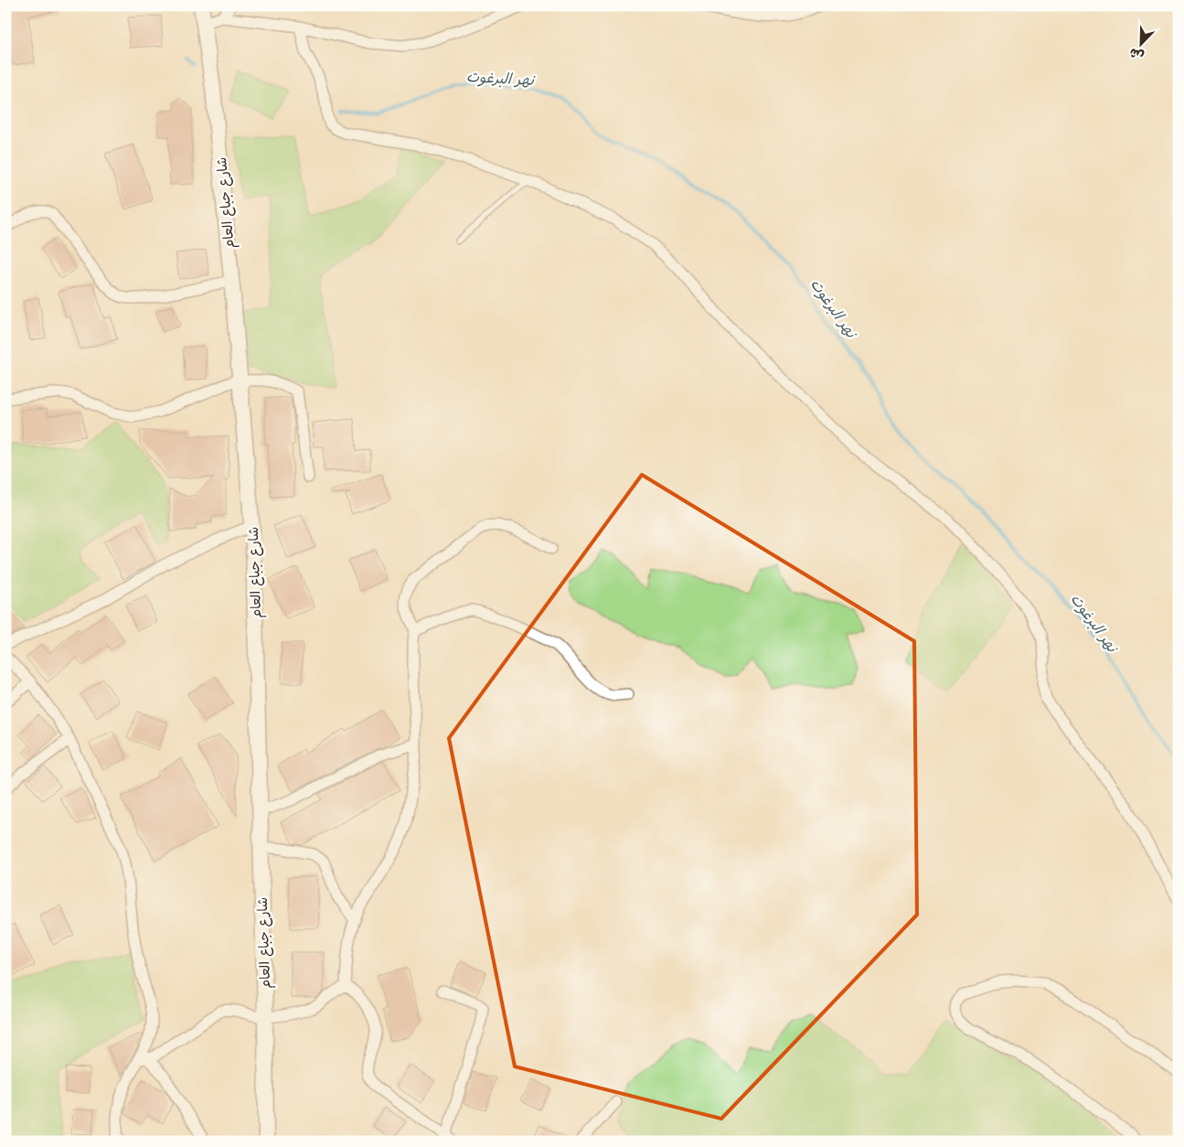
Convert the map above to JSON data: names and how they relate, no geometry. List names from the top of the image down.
{
  "streets": {
    "main road": ["شارع جباع العام"]
  },
  "water": ["نهر البرغوت"],
  "north": "bottom left"
}
